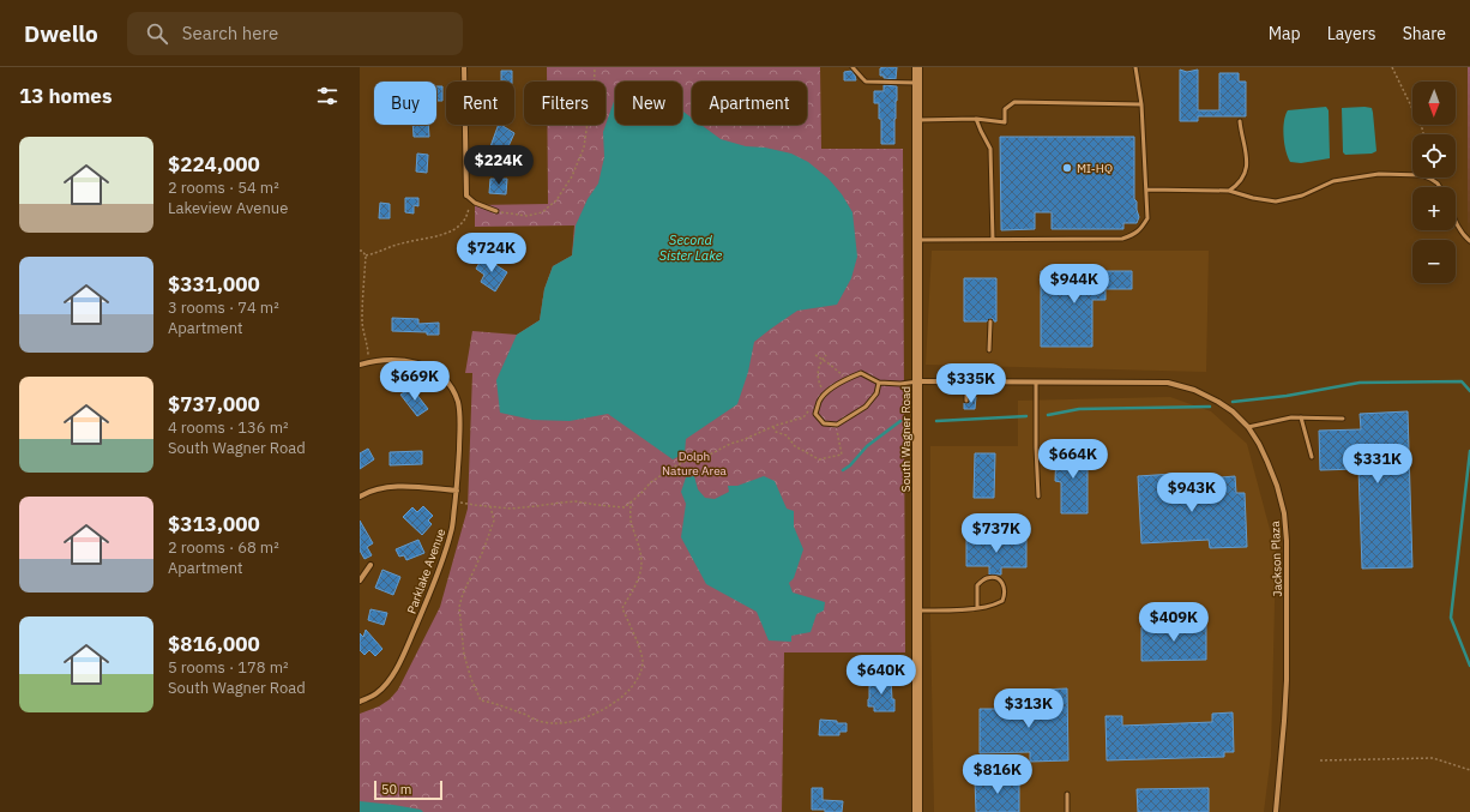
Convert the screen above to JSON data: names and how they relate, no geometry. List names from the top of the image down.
{
  "streets": {
    "main road": ["South Wagner Road"],
    "street": ["Jackson Plaza", "Parklake Avenue"]
  },
  "crossings": [
    ["South Wagner Road", "Jackson Plaza"]
  ],
  "water": ["Second Sister Lake"],
  "parks": ["Dolph Nature Area"],
  "places": ["MI-HQ"],
  "scale_bar": "50 m",
  "north": "bottom",
  "page": {
    "header": "Dwello",
    "search": "Search here",
    "nav": ["Map", "Layers", "Share"],
    "heading": "13 homes",
    "map_buttons": ["+", "−"],
    "chip": [
      "Buy",
      "Rent",
      "Filters",
      "New",
      "Apartment"
    ],
    "list": [
      {
        "name": "$224,000",
        "note": "2 rooms · 54 m² · Lakeview Avenue"
      },
      {
        "name": "$331,000",
        "note": "3 rooms · 74 m² · Apartment"
      },
      {
        "name": "$737,000",
        "note": "4 rooms · 136 m² · South Wagner Road"
      },
      {
        "name": "$313,000",
        "note": "2 rooms · 68 m² · Apartment"
      },
      {
        "name": "$816,000",
        "note": "5 rooms · 178 m² · South Wagner Road"
      }
    ],
    "price": [
      "$224K",
      "$724K",
      "$944K",
      "$669K",
      "$335K",
      "$664K",
      "$331K",
      "$943K",
      "$737K",
      "$409K",
      "$640K",
      "$313K",
      "$816K"
    ],
    "scale": "50 m"
  }
}
